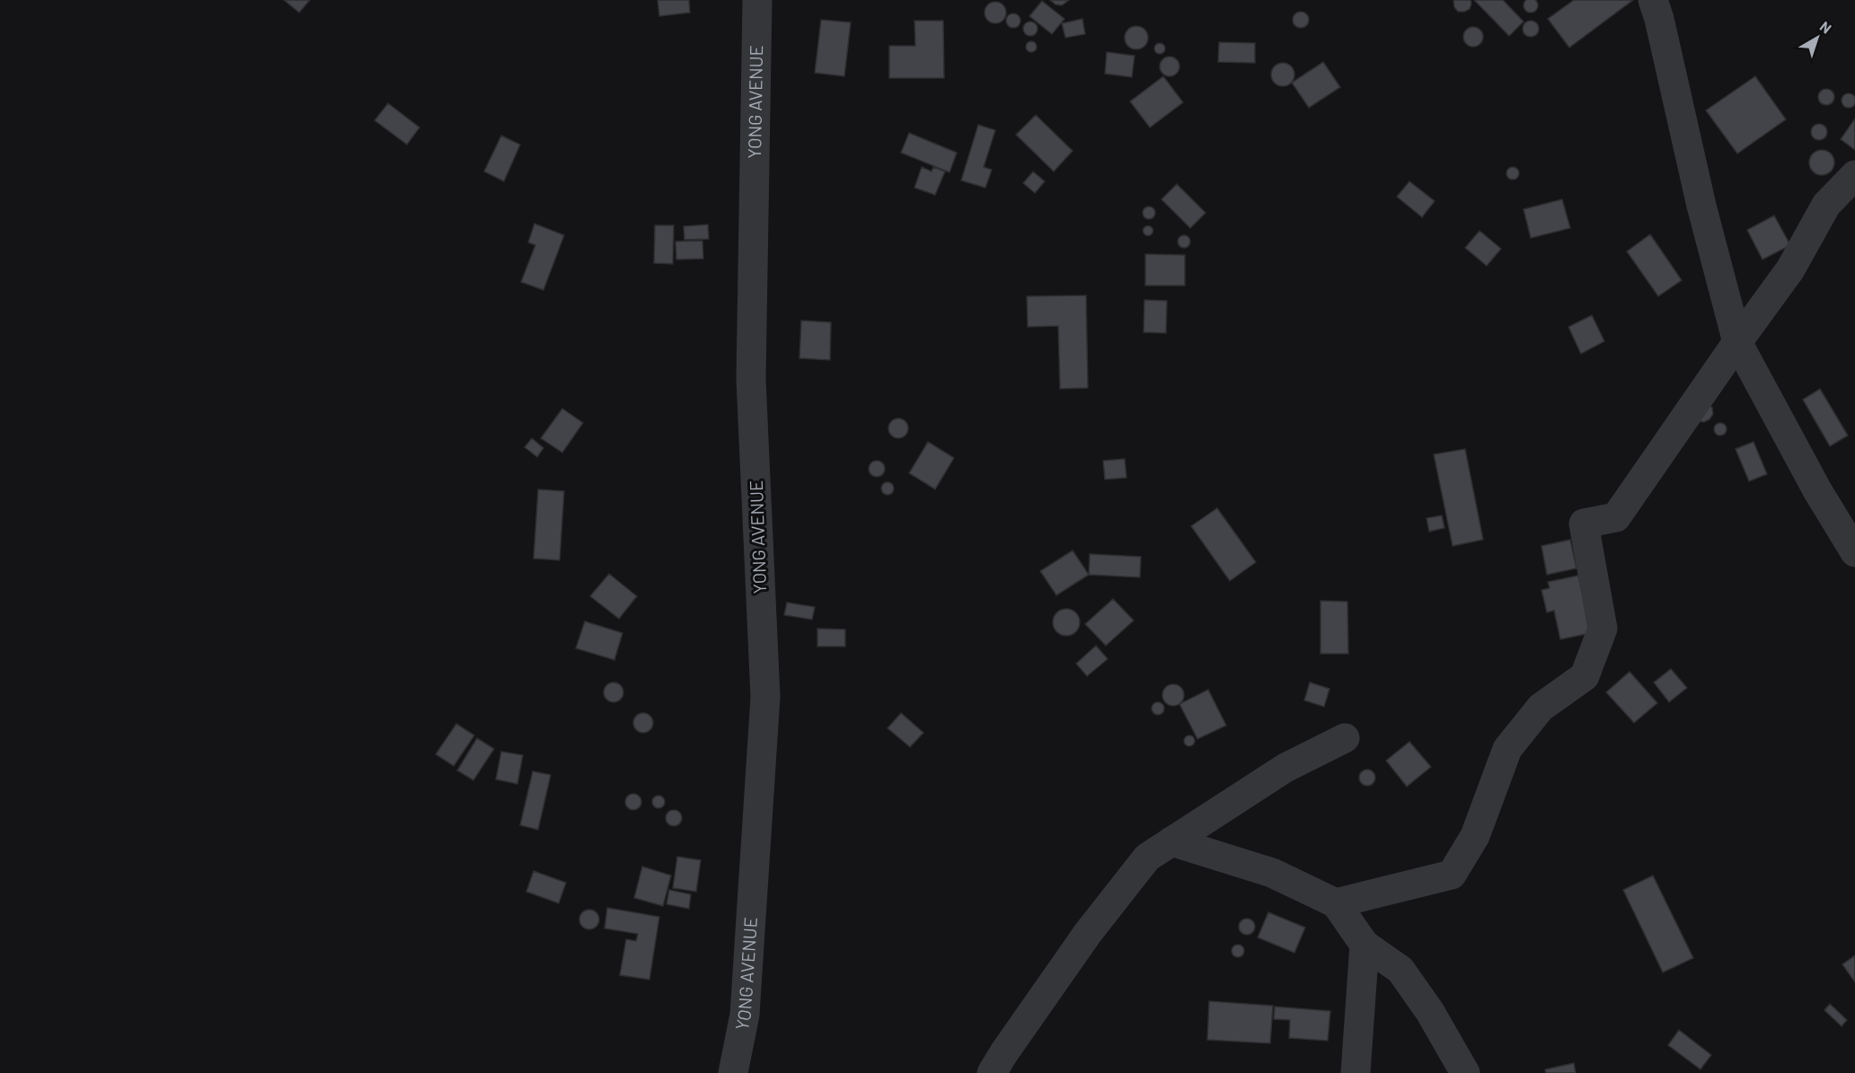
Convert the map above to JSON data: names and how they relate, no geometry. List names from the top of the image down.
{
  "streets": {
    "street": ["YONG AVENUE"]
  },
  "north": "top right"
}
